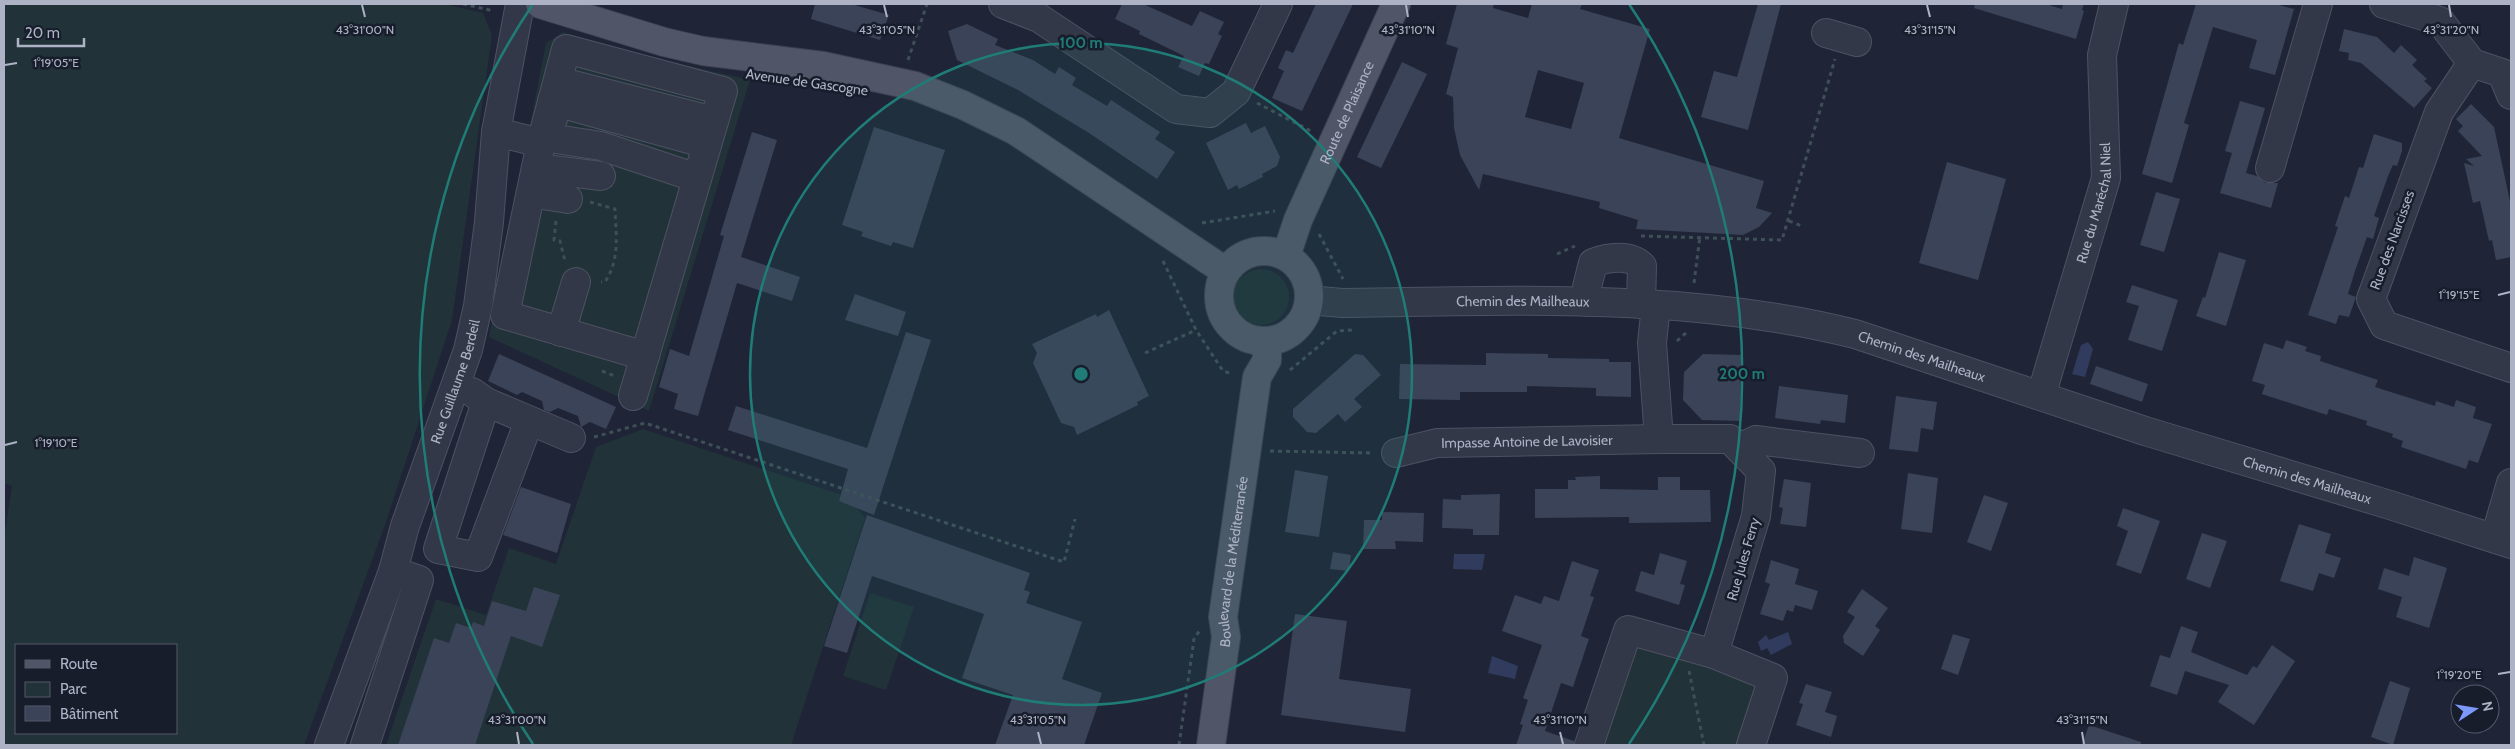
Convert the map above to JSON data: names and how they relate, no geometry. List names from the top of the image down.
{
  "streets": {
    "main road": ["Avenue de Gascogne", "Route de Plaisance", "Boulevard de la Méditerranée"],
    "street": [
      "Rue du Maréchal Niel",
      "Rue des Narcisses",
      "Chemin des Mailheaux",
      "Rue Guillaume Berdeil",
      "Impasse Antoine de Lavoisier",
      "Rue Jules Ferry"
    ]
  },
  "crossings": [
    ["Avenue de Gascogne", "Route de Plaisance"],
    ["Avenue de Gascogne", "Chemin des Mailheaux"],
    ["Avenue de Gascogne", "Rue Guillaume Berdeil"],
    ["Avenue de Gascogne", "Boulevard de la Méditerranée"],
    ["Route de Plaisance", "Chemin des Mailheaux"],
    ["Route de Plaisance", "Boulevard de la Méditerranée"],
    ["Rue du Maréchal Niel", "Chemin des Mailheaux"],
    ["Chemin des Mailheaux", "Boulevard de la Méditerranée"],
    ["Impasse Antoine de Lavoisier", "Rue Jules Ferry"]
  ],
  "legend": ["Route", "Parc", "Bâtiment"],
  "scale_bar": "20 m",
  "north": "right",
  "coordinates": [
    "43°31'00\"N",
    "43°31'05\"N",
    "43°31'10\"N",
    "43°31'15\"N",
    "43°31'20\"N",
    "1°19'05\"E",
    "1°19'15\"E",
    "1°19'10\"E",
    "1°19'20\"E"
  ],
  "rings": ["100 m", "200 m"]
}
